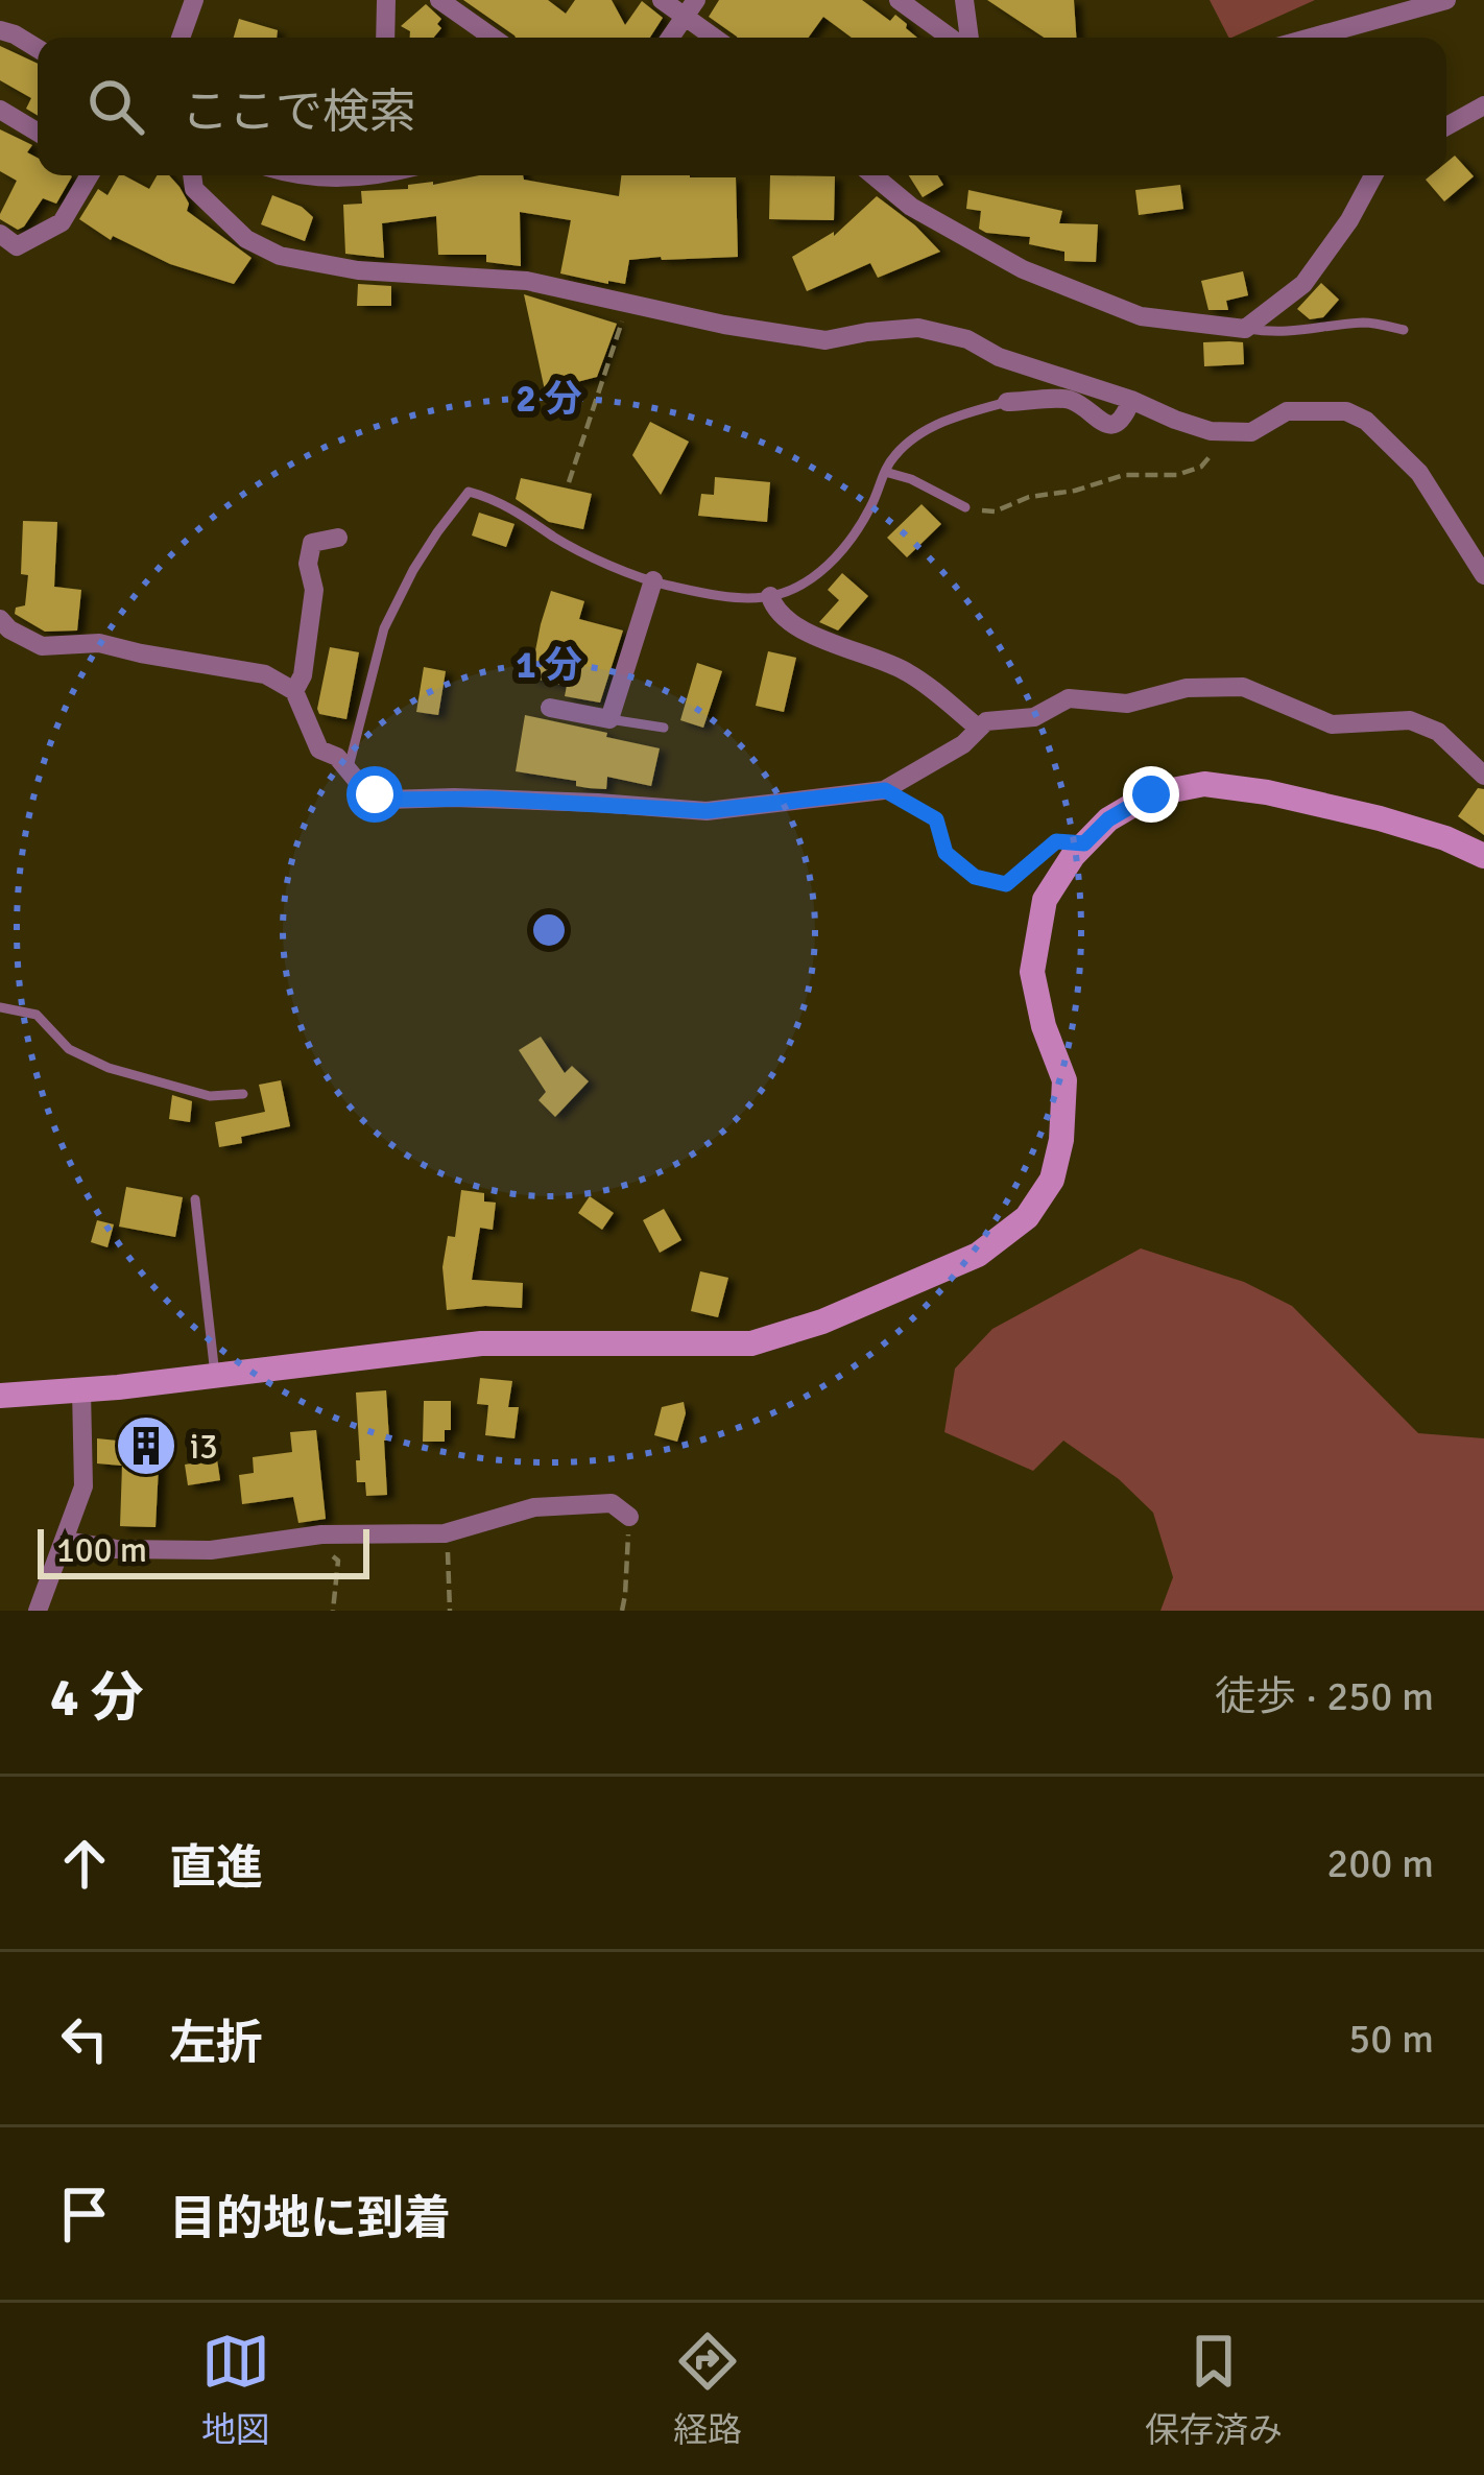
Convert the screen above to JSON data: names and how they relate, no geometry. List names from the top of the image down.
{
  "places": {
    "building": ["i3"]
  },
  "scale_bar": "100 m",
  "page": {
    "search": "ここで検索",
    "scale": "100 m",
    "heading": ["4 分", "徒歩 · 250 m"],
    "list": [
      ["直進", "200 m"],
      ["左折", "50 m"],
      "目的地に到着"
    ],
    "nav": ["地図", "経路", "保存済み"]
  },
  "rings": ["2 分", "1 分"]
}
